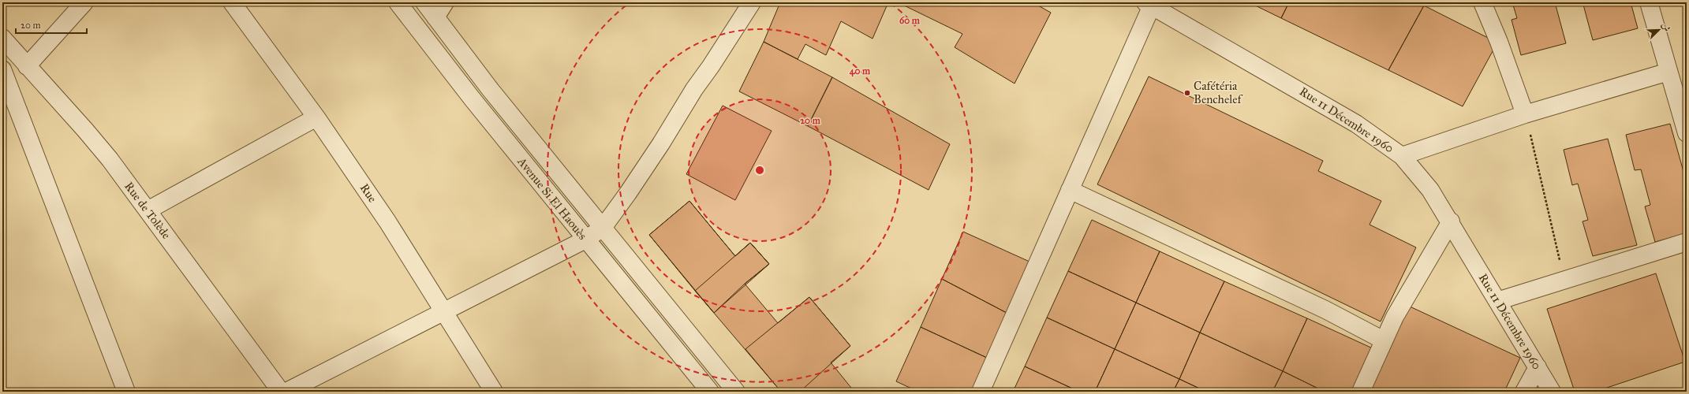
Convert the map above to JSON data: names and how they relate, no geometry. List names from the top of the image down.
{
  "streets": {
    "street": [
      "Rue 11 Décembre 1960",
      "Rue",
      "Avenue Si El Haouès",
      "Rue de Tolède"
    ]
  },
  "places": ["Cafétéria Benchelef"],
  "scale_bar": "20 m",
  "north": "top right",
  "rings": ["60 m", "40 m", "20 m"]
}
